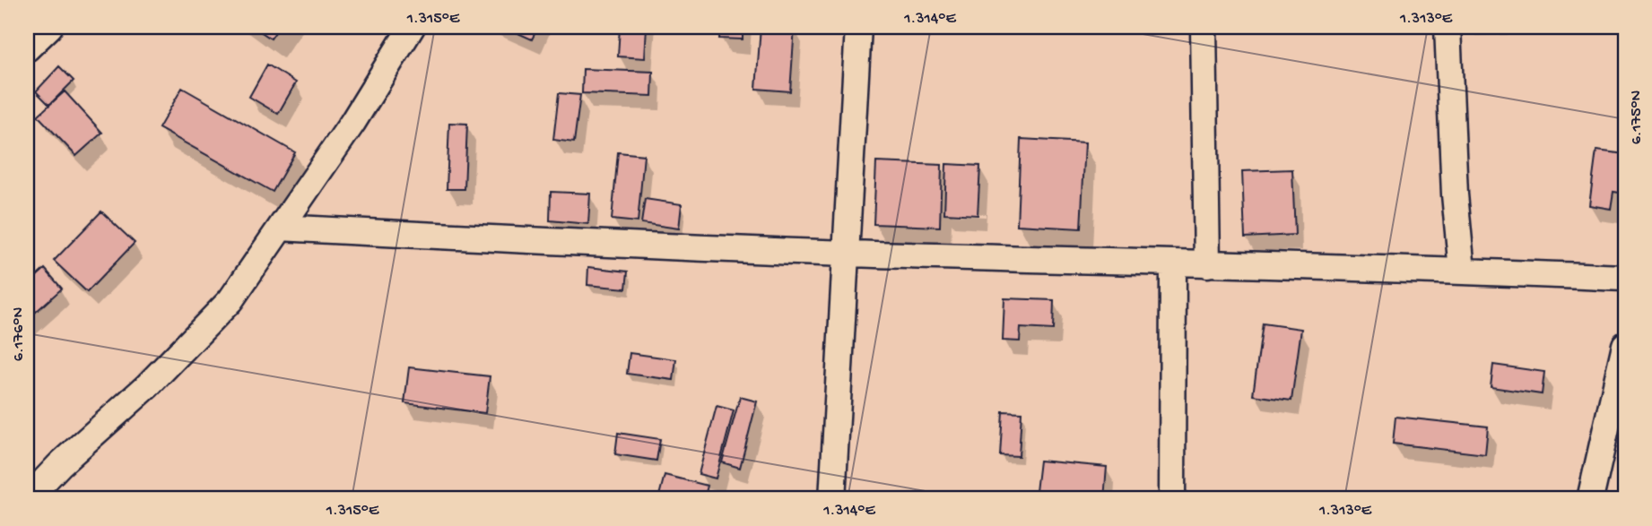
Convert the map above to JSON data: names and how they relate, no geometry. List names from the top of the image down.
{
  "coordinates": [
    "1.315°E",
    "1.314°E",
    "1.313°E",
    "6.175°N",
    "6.176°N"
  ]
}
